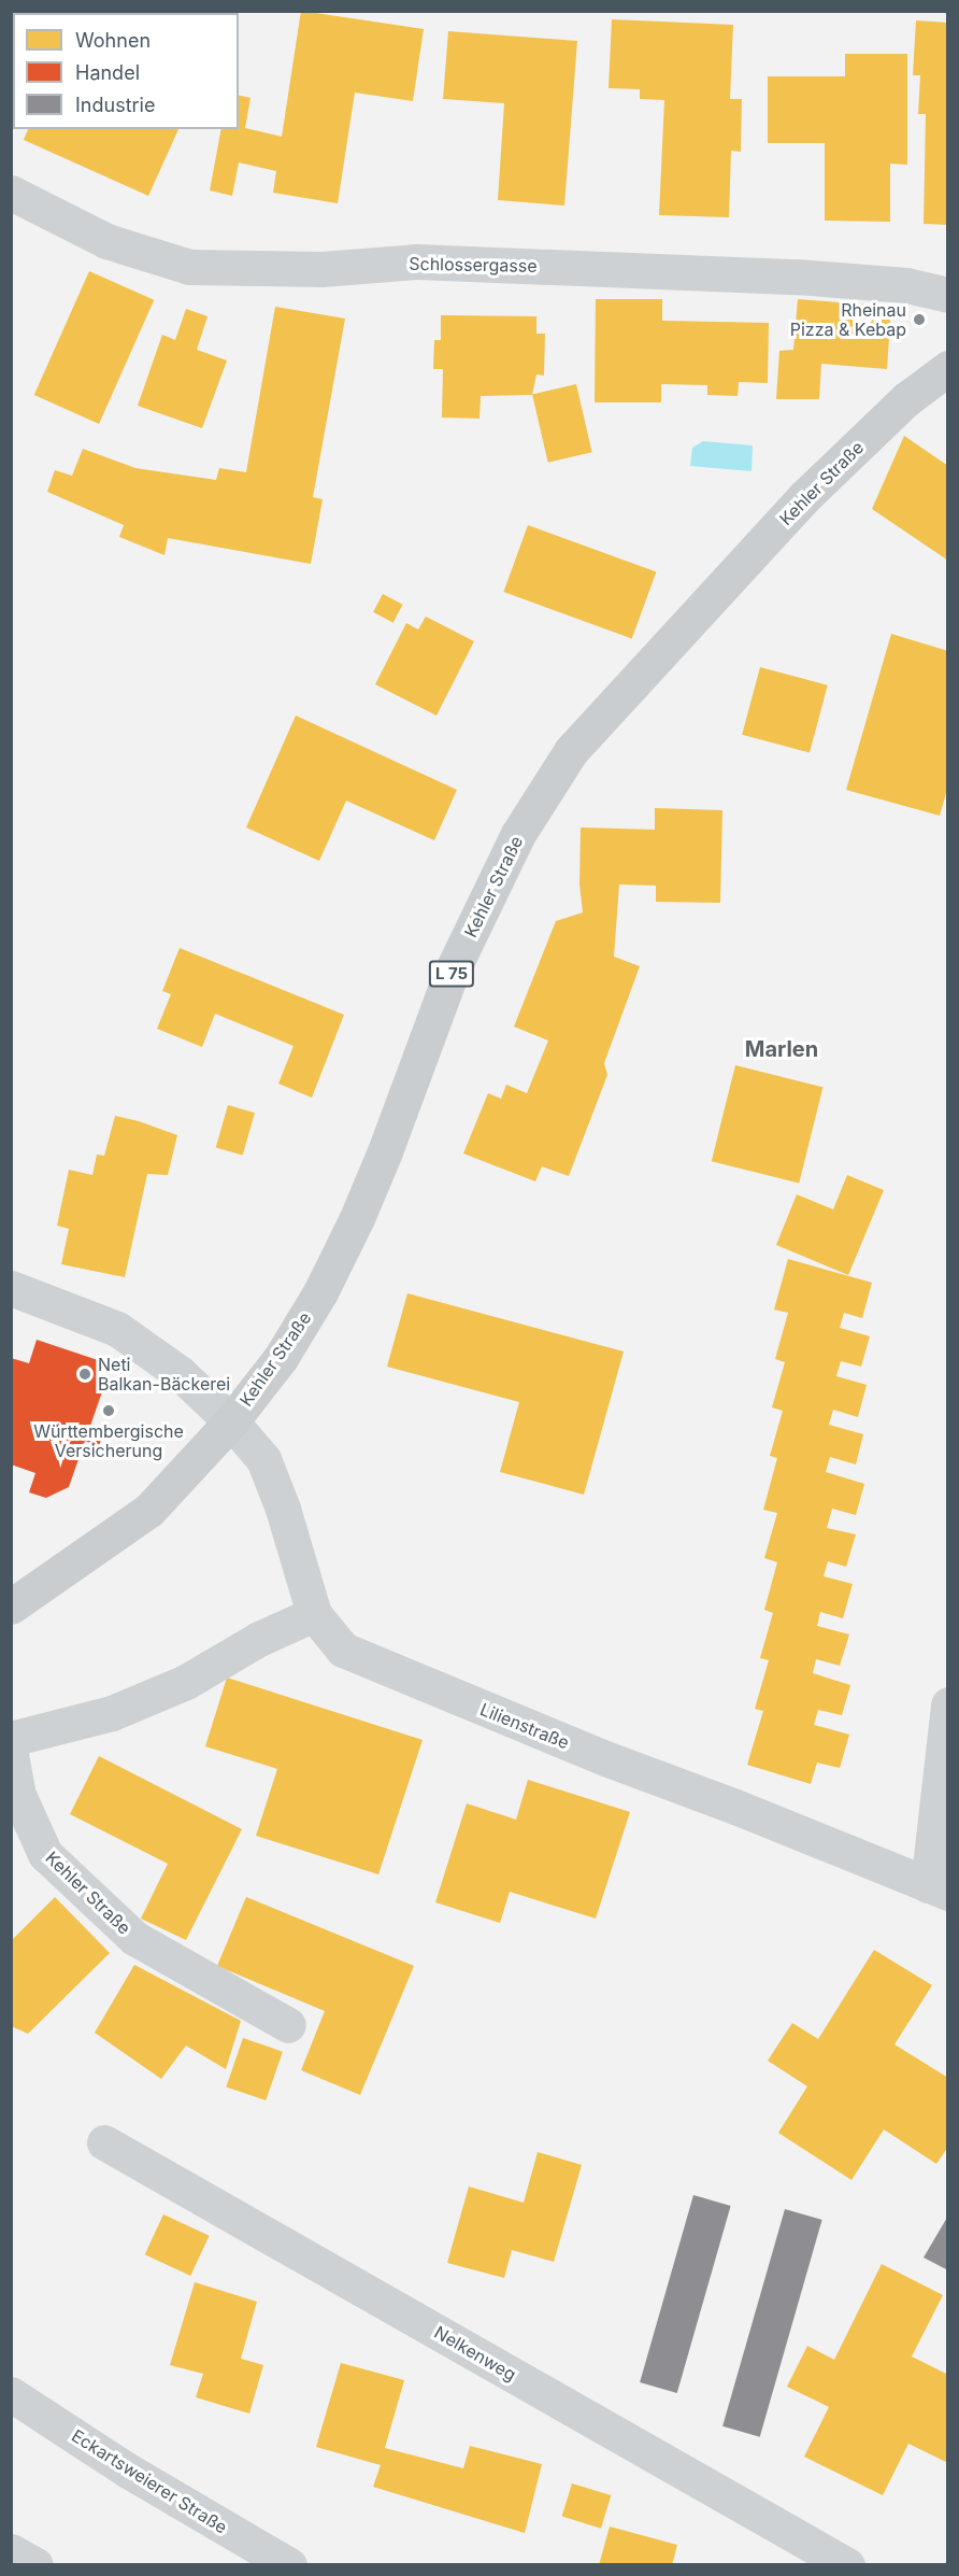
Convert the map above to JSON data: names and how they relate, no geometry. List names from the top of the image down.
{
  "streets": {
    "main road": ["Kehler Straße", "L 75", "Eckartsweierer Straße"],
    "street": ["Schlossergasse", "Lilienstraße", "Nelkenweg"]
  },
  "crossings": [
    ["Kehler Straße", "Lilienstraße"]
  ],
  "districts": ["Marlen"],
  "places": ["Rheinau Pizza & Kebap", "Neti Balkan-Bäckerei", "Württembergische Versicherung"],
  "legend": ["Wohnen", "Handel", "Industrie"]
}
